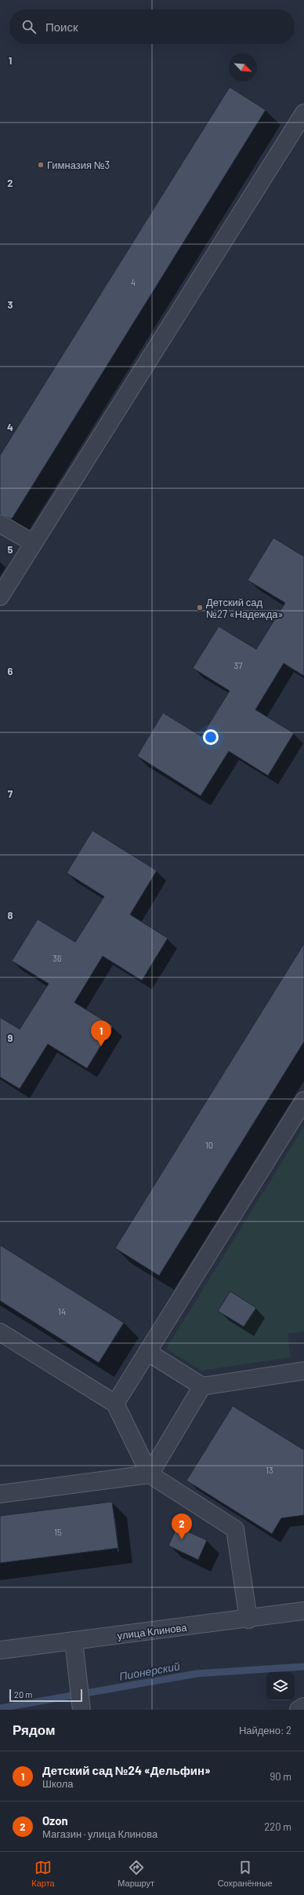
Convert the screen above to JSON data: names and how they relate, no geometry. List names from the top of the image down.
{
  "streets": {
    "street": ["улица Клинова"]
  },
  "water": ["Пионерский"],
  "places": ["Гимназия №3", "Детский сад №27 «Надежда»"],
  "house_numbers": [
    "4",
    "37",
    "36",
    "10",
    "14",
    "13",
    "15"
  ],
  "scale_bar": "20 m",
  "north": "bottom right",
  "page": {
    "search": "Поиск",
    "pins": ["1", "2"],
    "scale": "20 m",
    "heading": ["Рядом", "Найдено: 2"],
    "list": [
      {
        "mark": "1",
        "name": "Детский сад №24 «Дельфин»",
        "note": "Школа",
        "value": "90 m"
      },
      {
        "mark": "2",
        "name": "Ozon",
        "note": "Магазин · улица Клинова",
        "value": "220 m"
      }
    ],
    "nav": ["Карта", "Маршрут", "Сохранённые"]
  },
  "grid": {
    "rows": [
      "1",
      "2",
      "3",
      "4",
      "5",
      "6",
      "7",
      "8",
      "9"
    ]
  }
}
